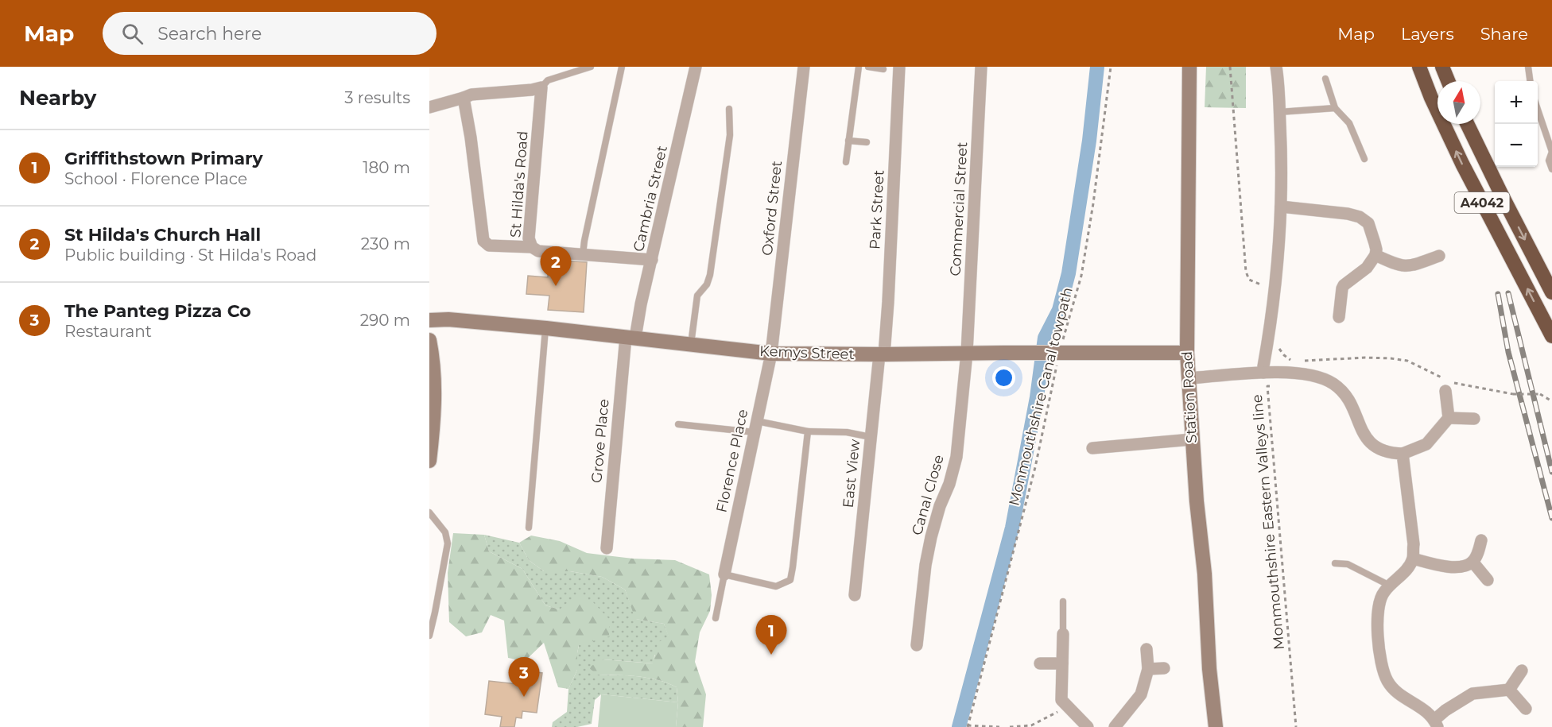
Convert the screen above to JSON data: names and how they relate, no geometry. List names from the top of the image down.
{
  "streets": {
    "highway": ["A4042"],
    "street": [
      "St Hilda's Road",
      "Cambria Street",
      "Oxford Street",
      "Commercial Street",
      "Park Street",
      "Kemys Street",
      "Station Road",
      "Grove Place",
      "Florence Place",
      "East View",
      "Canal Close"
    ],
    "path": ["Monmouthshire Canal towpath", "Monmouthshire Eastern Valleys line"]
  },
  "crossings": [
    ["St Hilda's Road", "Cambria Street"],
    ["Cambria Street", "Kemys Street"],
    ["Cambria Street", "Grove Place"],
    ["Oxford Street", "Kemys Street"],
    ["Oxford Street", "Florence Place"],
    ["Commercial Street", "Kemys Street"],
    ["Commercial Street", "Canal Close"],
    ["Park Street", "Kemys Street"],
    ["Park Street", "East View"],
    ["Kemys Street", "Monmouthshire Canal towpath"],
    ["Kemys Street", "Station Road"],
    ["Kemys Street", "Grove Place"],
    ["Kemys Street", "Florence Place"],
    ["Kemys Street", "East View"],
    ["Kemys Street", "Canal Close"]
  ],
  "north": "top",
  "page": {
    "header": "Map",
    "search": "Search here",
    "nav": ["Map", "Layers", "Share"],
    "heading": ["Nearby", "3 results"],
    "map_buttons": ["+", "−"],
    "list": [
      {
        "mark": "1",
        "name": "Griffithstown Primary",
        "note": "School · Florence Place",
        "value": "180 m"
      },
      {
        "mark": "2",
        "name": "St Hilda's Church Hall",
        "note": "Public building · St Hilda's Road",
        "value": "230 m"
      },
      {
        "mark": "3",
        "name": "The Panteg Pizza Co",
        "note": "Restaurant",
        "value": "290 m"
      }
    ],
    "pins": ["2", "1", "3"]
  }
}
